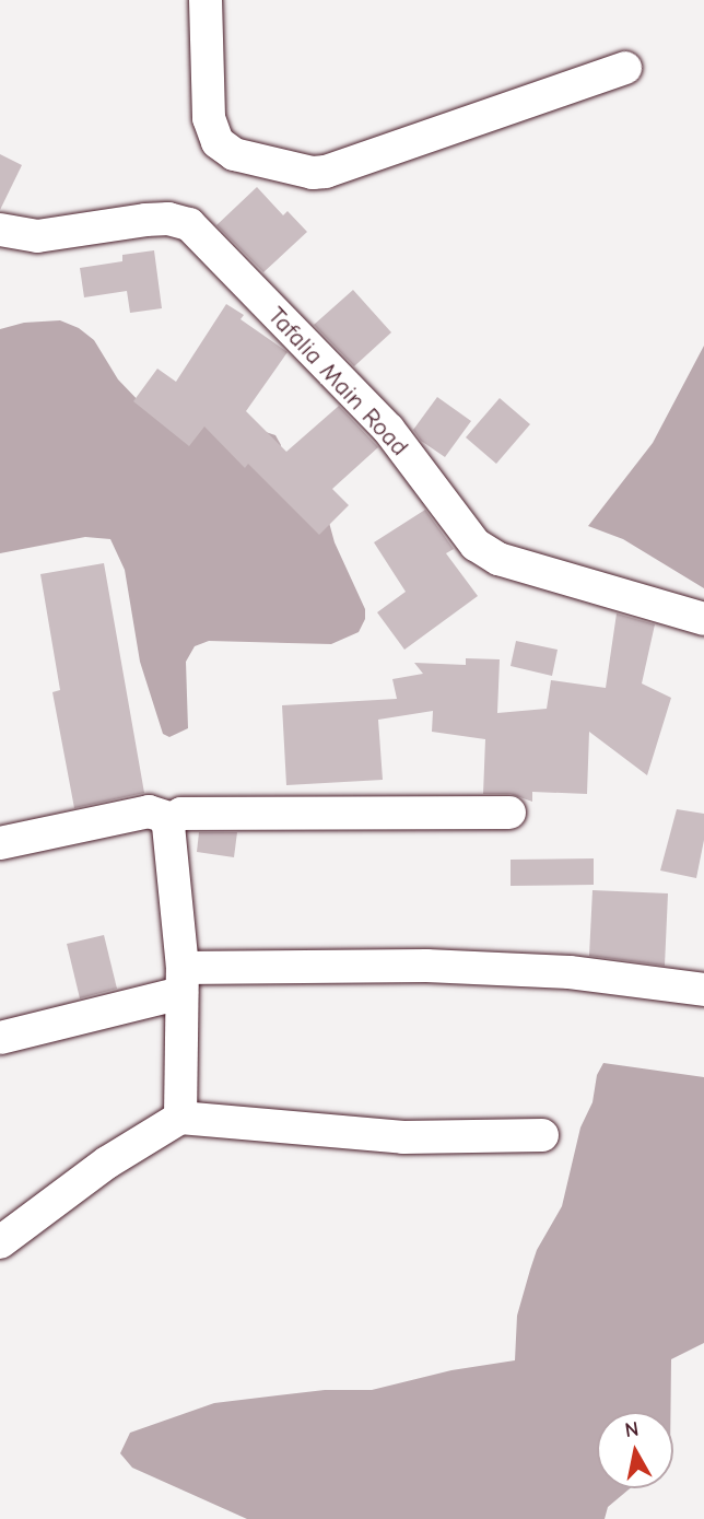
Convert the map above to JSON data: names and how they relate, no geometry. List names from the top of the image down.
{
  "streets": {
    "street": ["Tafalia Main Road"]
  },
  "north": "top"
}
